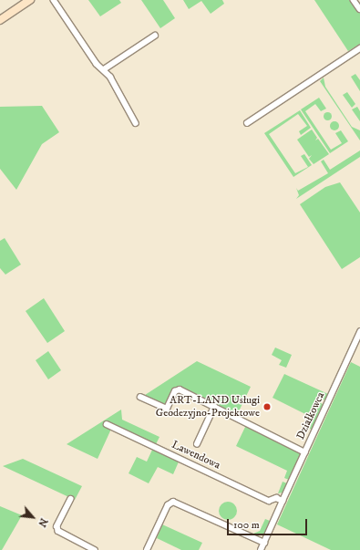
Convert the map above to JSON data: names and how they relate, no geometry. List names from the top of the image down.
{
  "streets": {
    "street": ["Działkowca", "Lawendowa"]
  },
  "crossings": [
    ["Działkowca", "Lawendowa"]
  ],
  "places": ["ART-LAND Usługi Geodezyjno-Projektowe"],
  "scale_bar": "100 m",
  "north": "bottom right"
}
